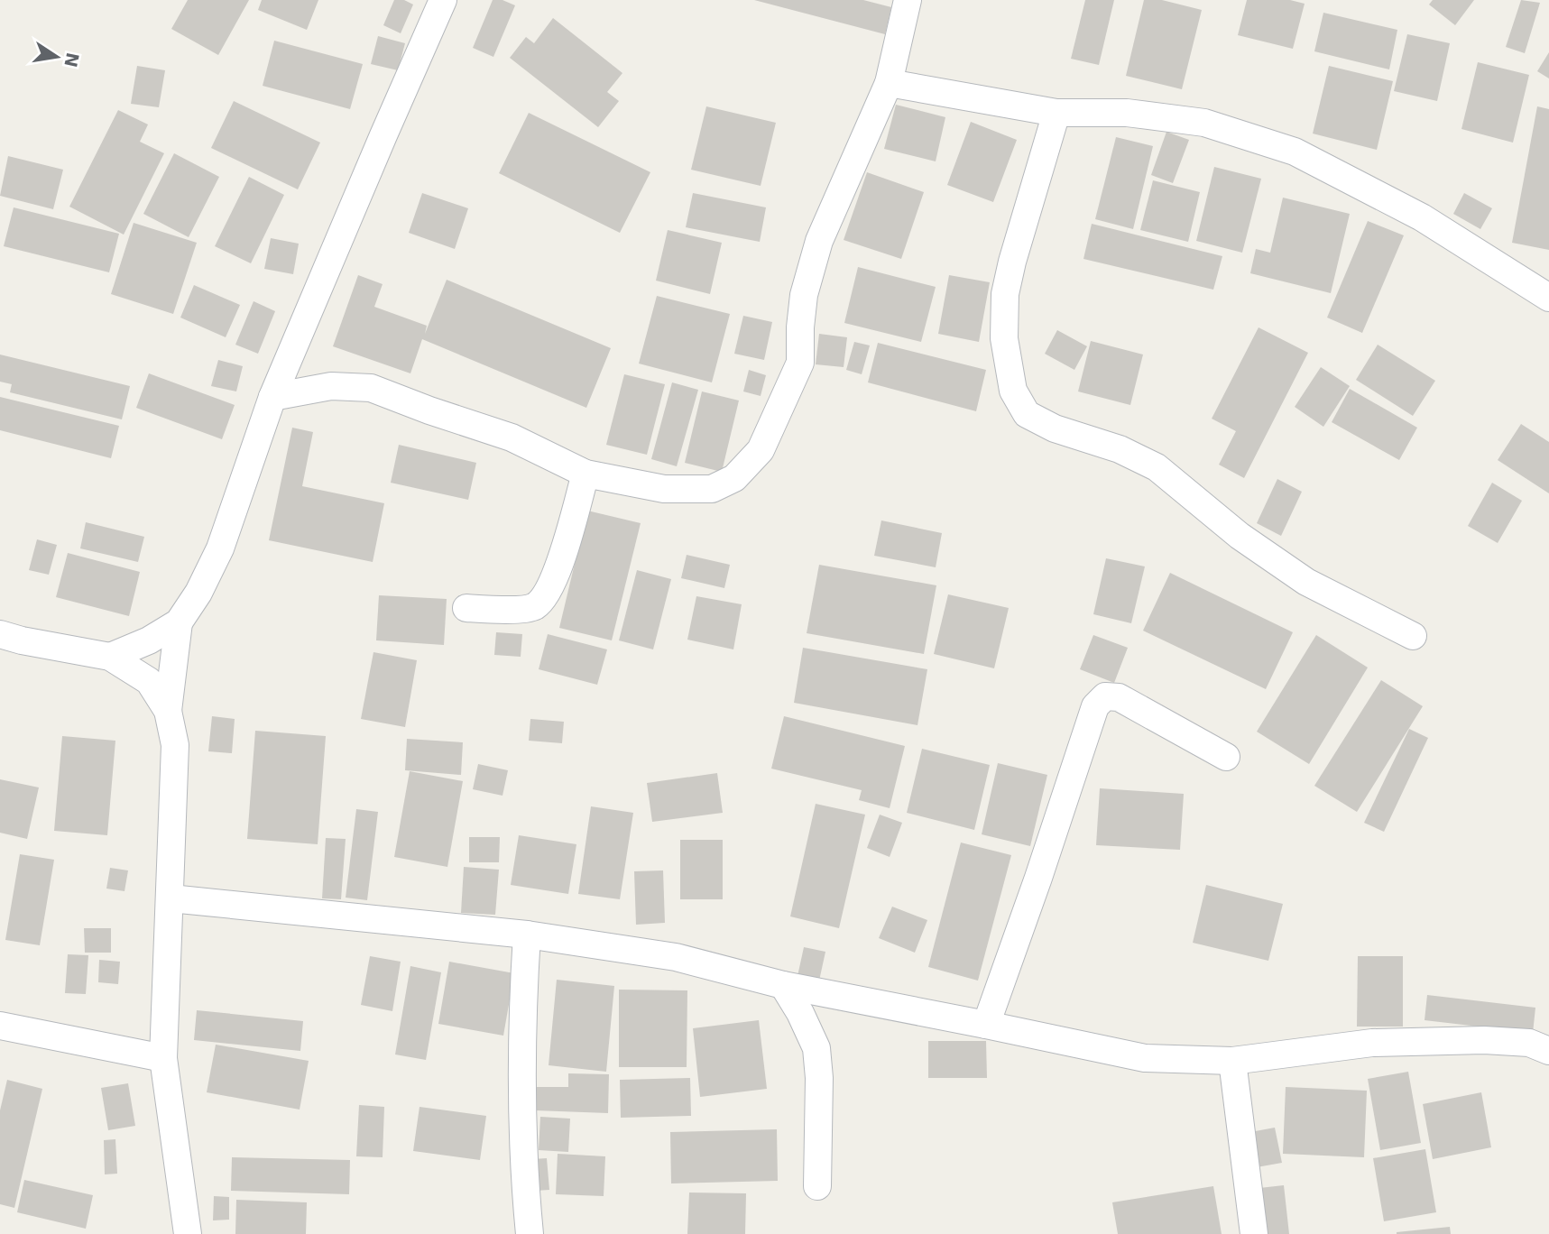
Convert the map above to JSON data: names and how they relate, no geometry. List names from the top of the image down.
{
  "north": "right"
}
